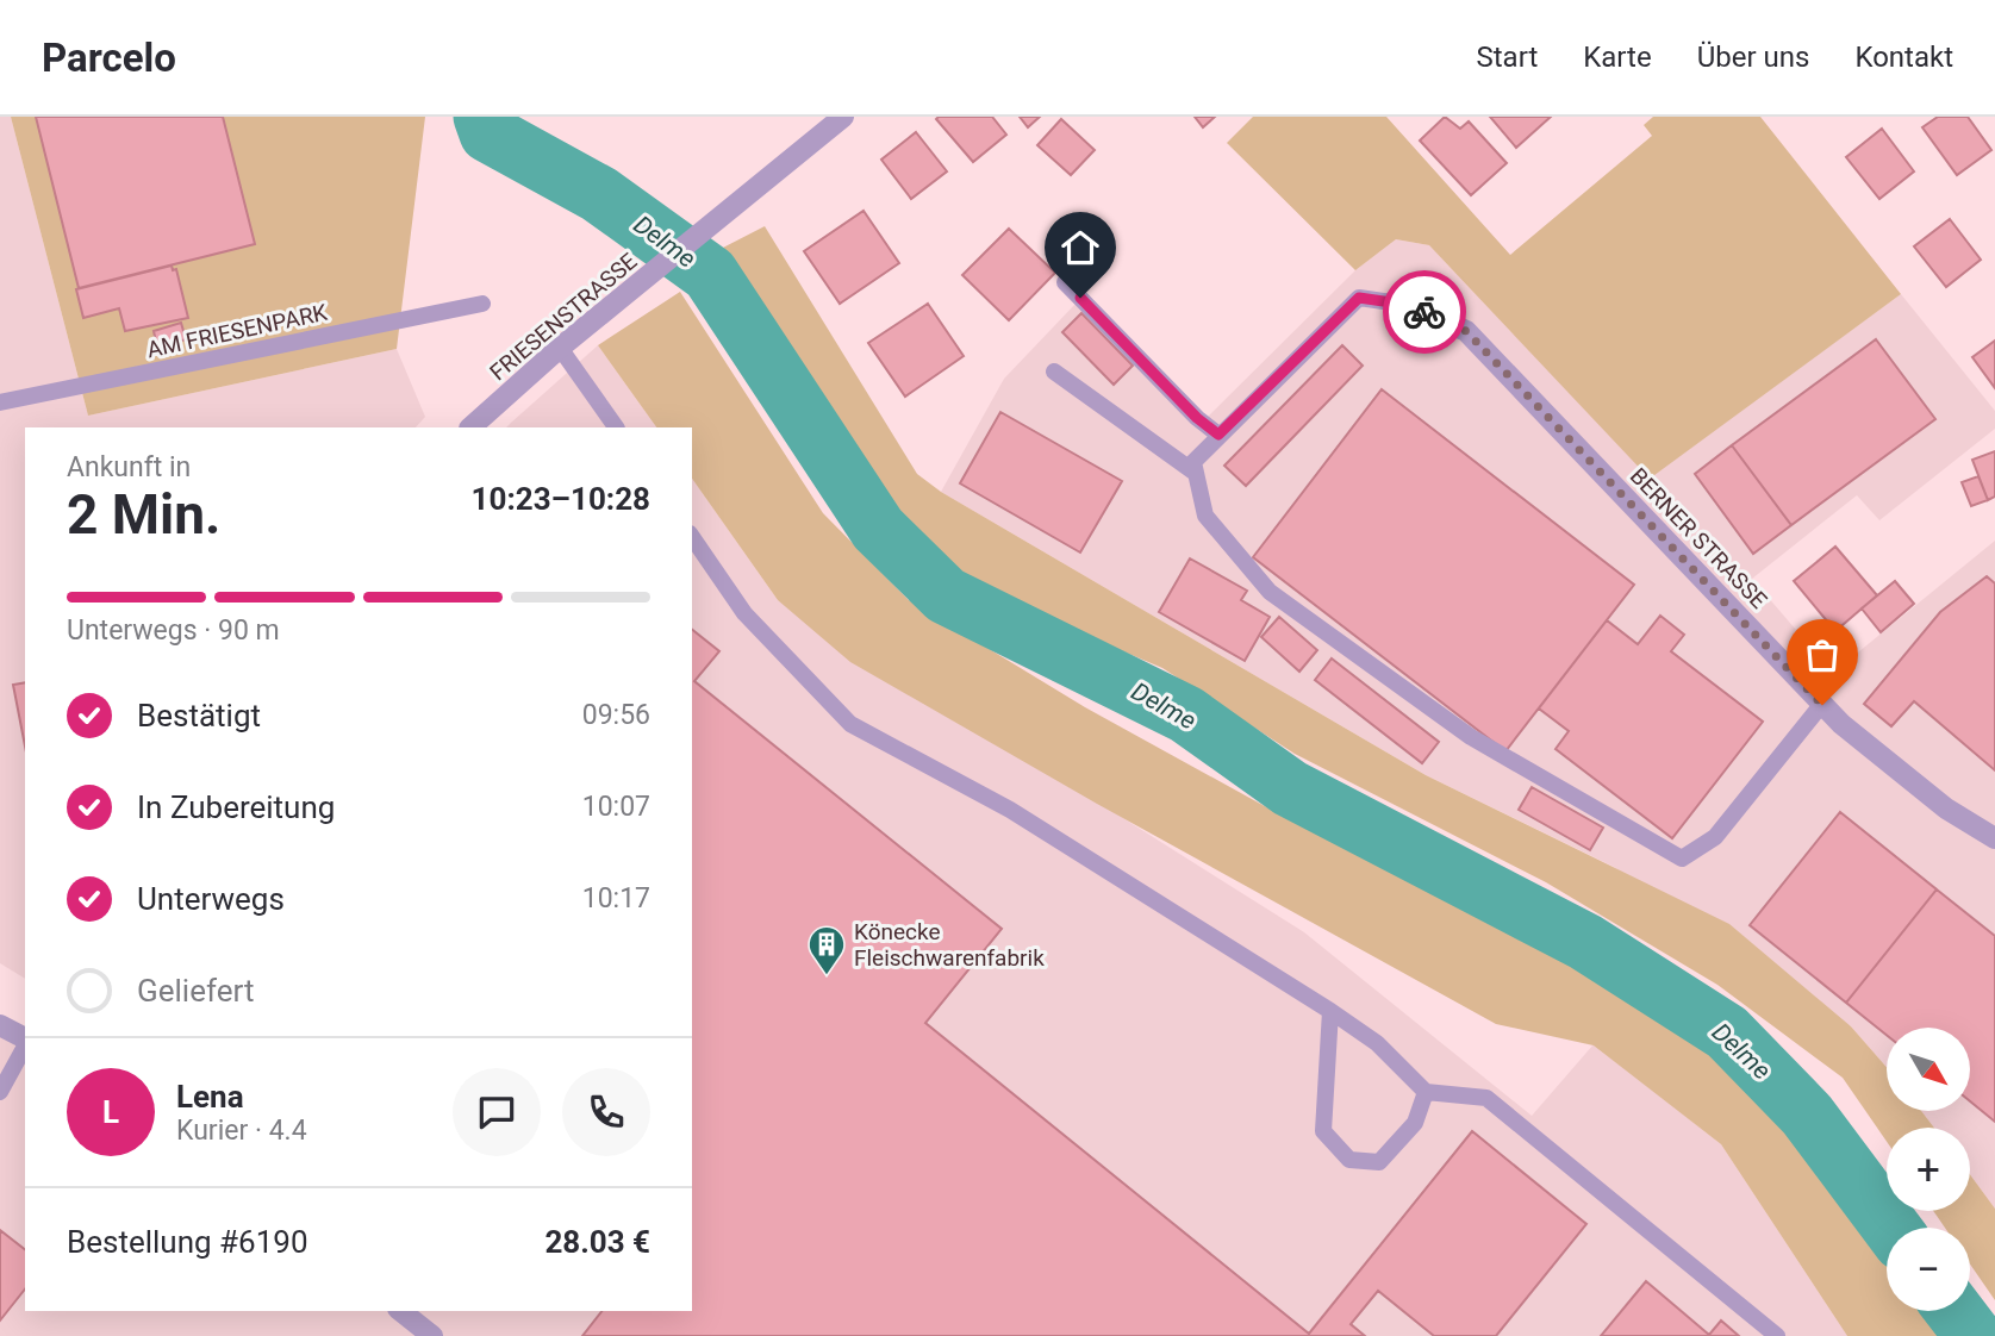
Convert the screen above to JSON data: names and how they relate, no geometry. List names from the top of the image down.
{
  "streets": {
    "street": ["FRIESENSTRASSE", "BERNER STRASSE"],
    "lane": ["AM FRIESENPARK"]
  },
  "water": ["Delme"],
  "places": {
    "building": ["Könecke Fleischwarenfabrik"]
  },
  "north": "bottom right",
  "page": {
    "header": "Parcelo",
    "nav": [
      "Start",
      "Karte",
      "Über uns",
      "Kontakt"
    ],
    "heading": ["2 Min.", "Ankunft in", "10:23–10:28"],
    "panel": [
      "Lena",
      "Kurier · 4.4",
      "Bestellung #6190",
      "28.03 €"
    ],
    "bar": "Unterwegs · 90 m",
    "list": [
      ["Bestätigt", "09:56"],
      ["In Zubereitung", "10:07"],
      ["Unterwegs", "10:17"],
      "Geliefert"
    ],
    "map_buttons": ["+", "−"],
    "round": "L"
  }
}
